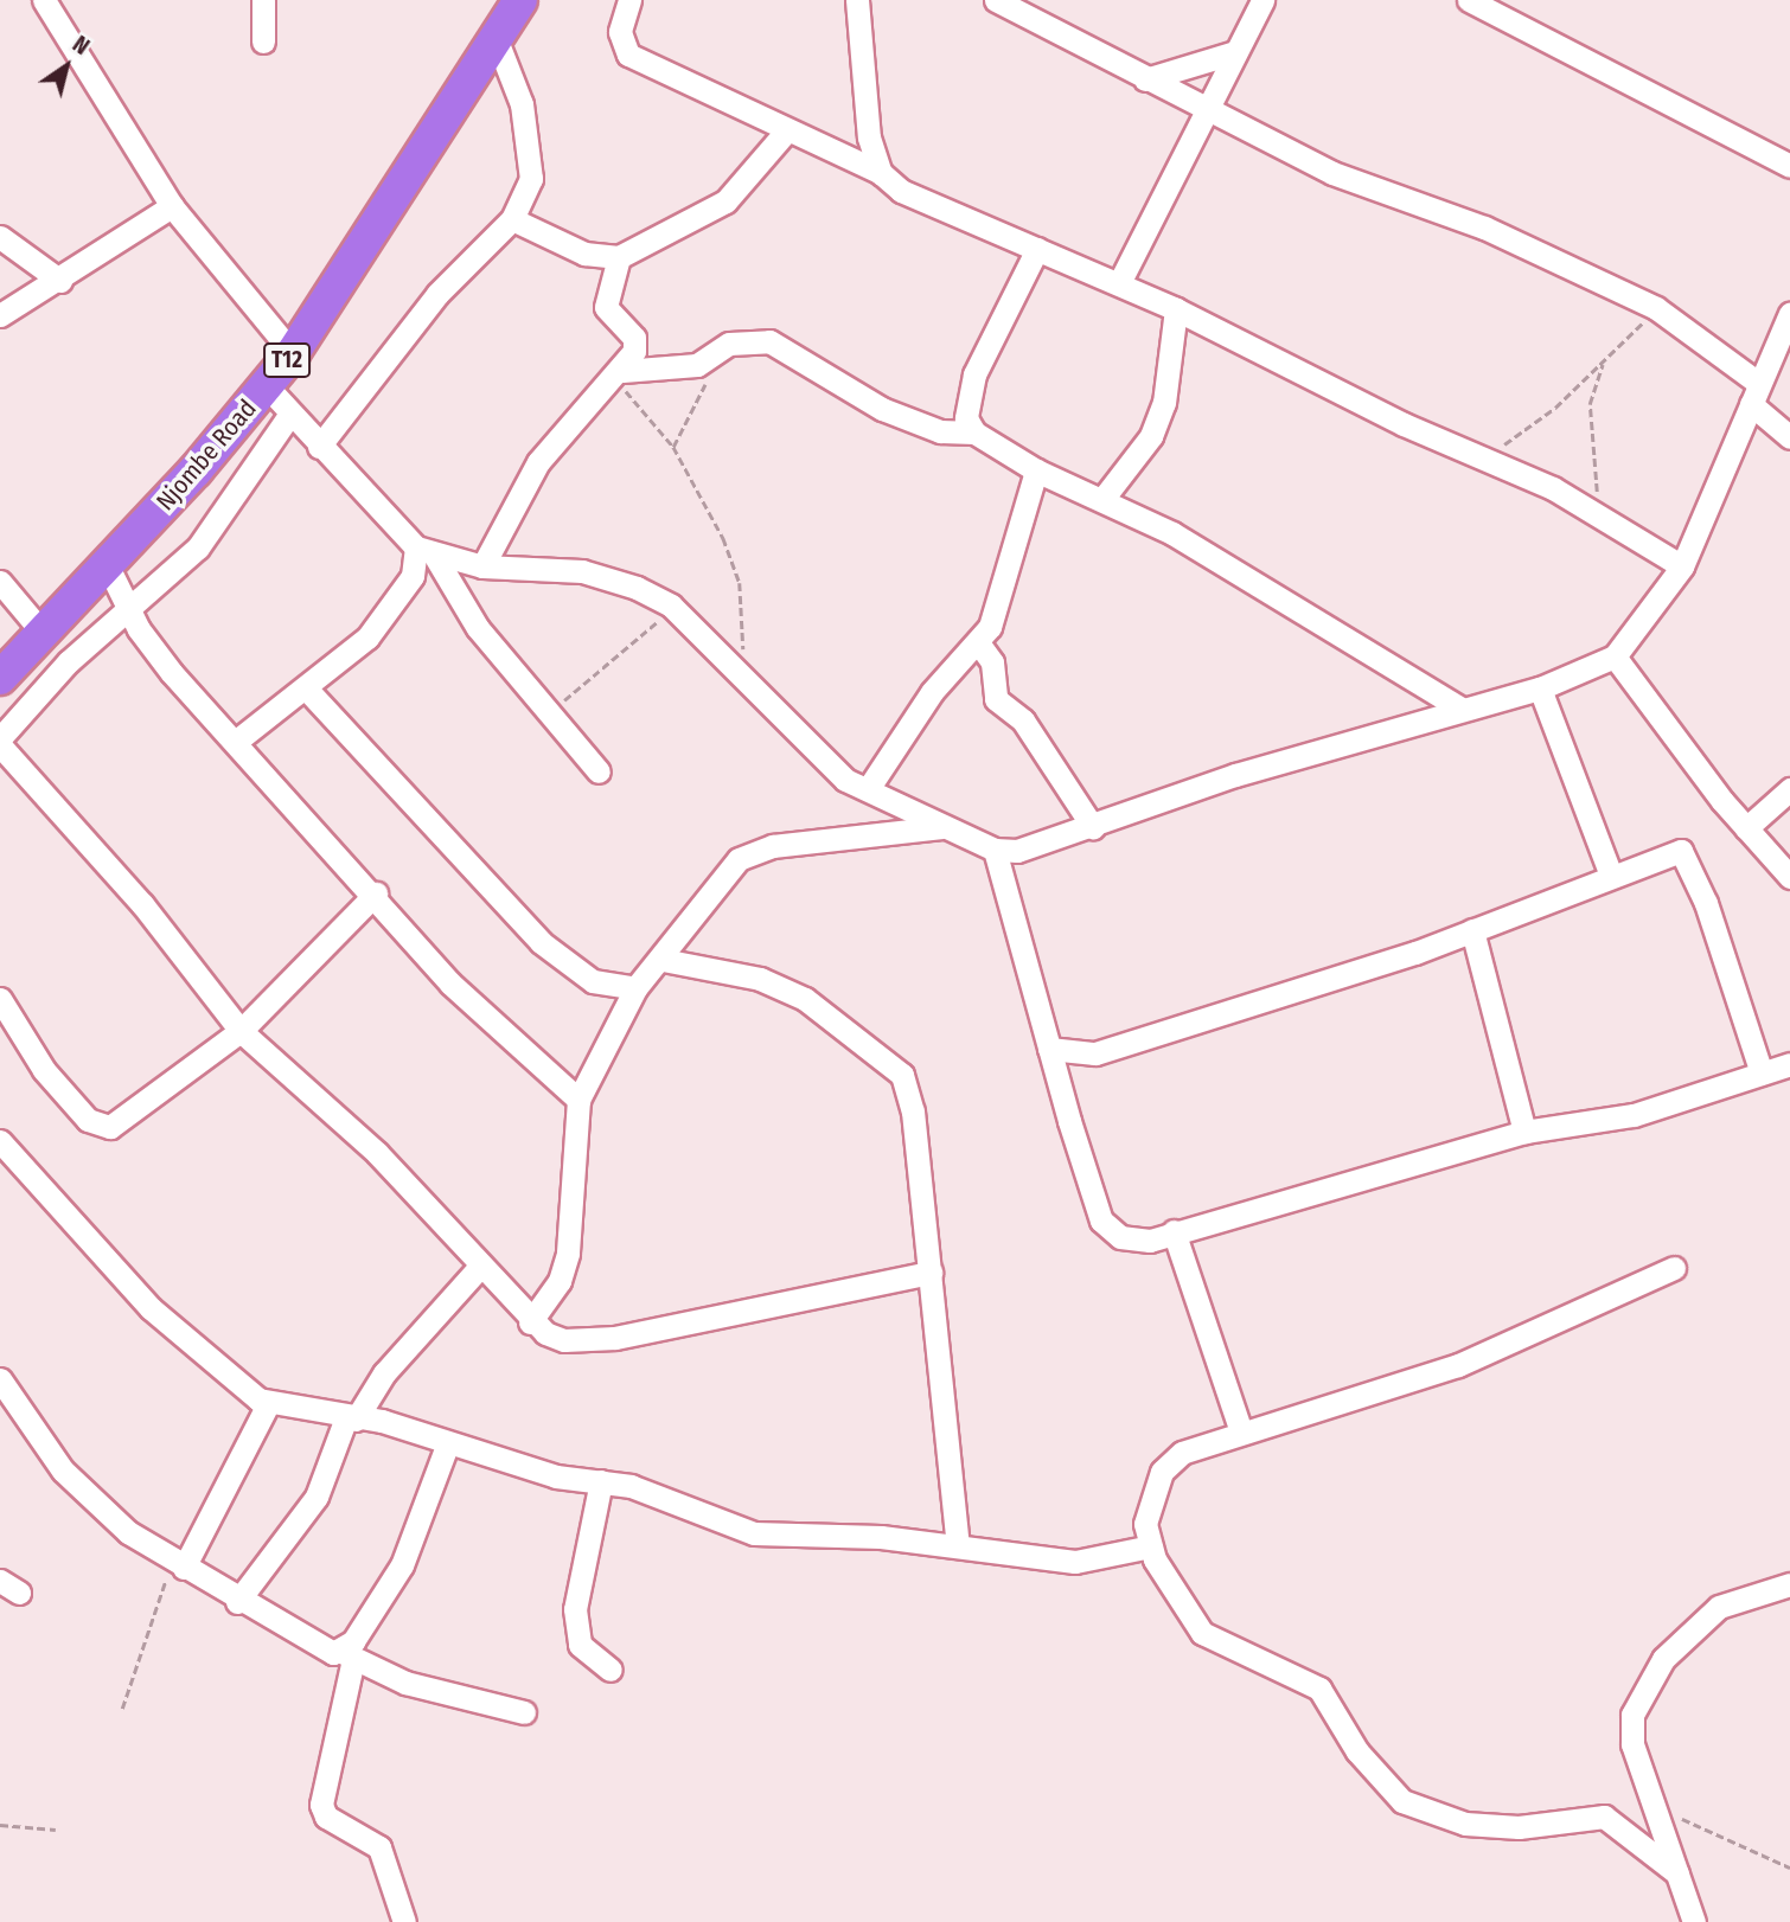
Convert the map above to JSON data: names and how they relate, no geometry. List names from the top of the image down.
{
  "streets": {
    "highway": ["T12", "Njombe Road"]
  },
  "north": "top right"
}
